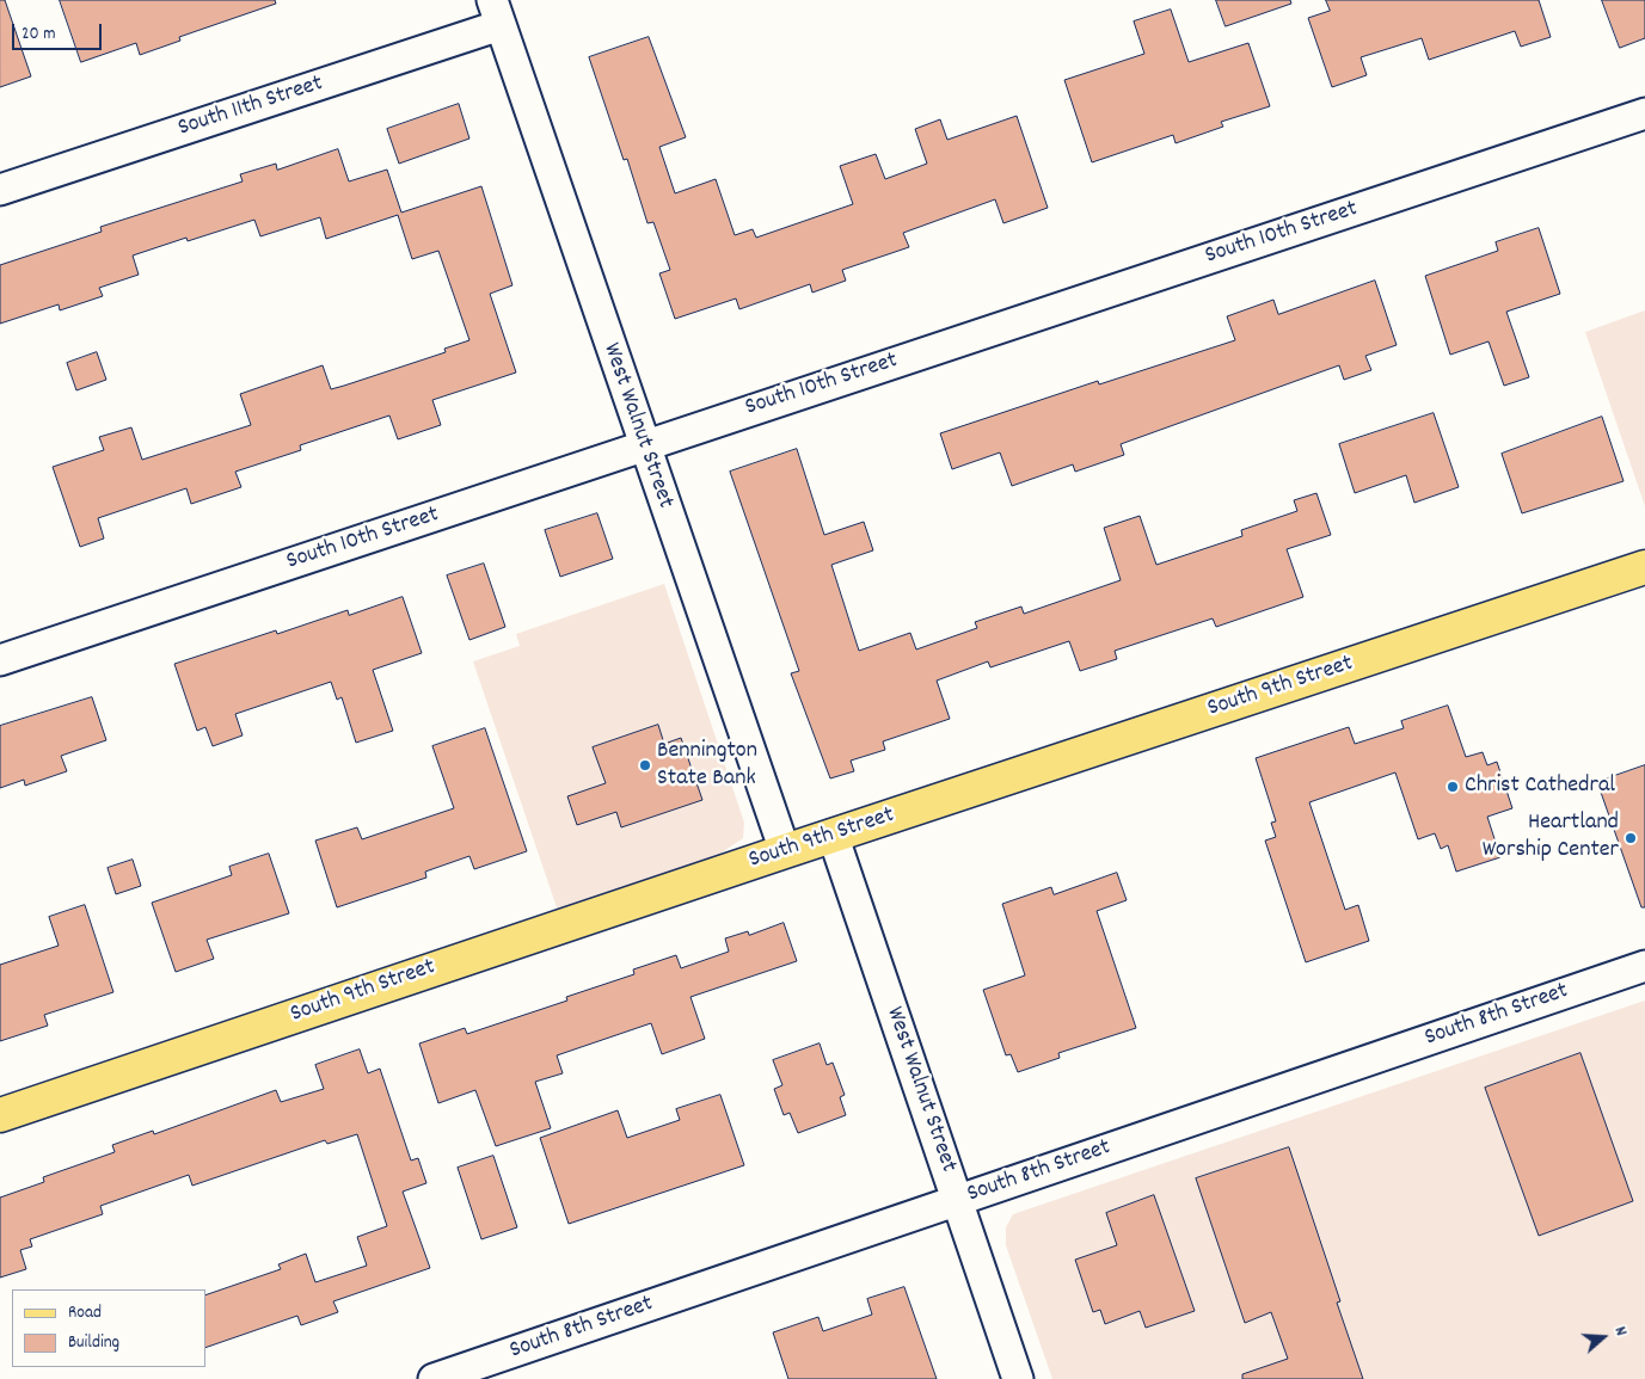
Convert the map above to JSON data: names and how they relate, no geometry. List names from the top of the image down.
{
  "streets": {
    "main road": ["South 9th Street"],
    "street": [
      "South 11th Street",
      "South 10th Street",
      "West Walnut Street",
      "South 8th Street"
    ]
  },
  "crossings": [
    ["South 11th Street", "West Walnut Street"],
    ["South 10th Street", "West Walnut Street"],
    ["West Walnut Street", "South 9th Street"],
    ["West Walnut Street", "South 8th Street"]
  ],
  "places": ["Bennington State Bank", "Christ Cathedral", "Heartland Worship Center"],
  "legend": ["Road", "Building"],
  "scale_bar": "20 m",
  "north": "right"
}
